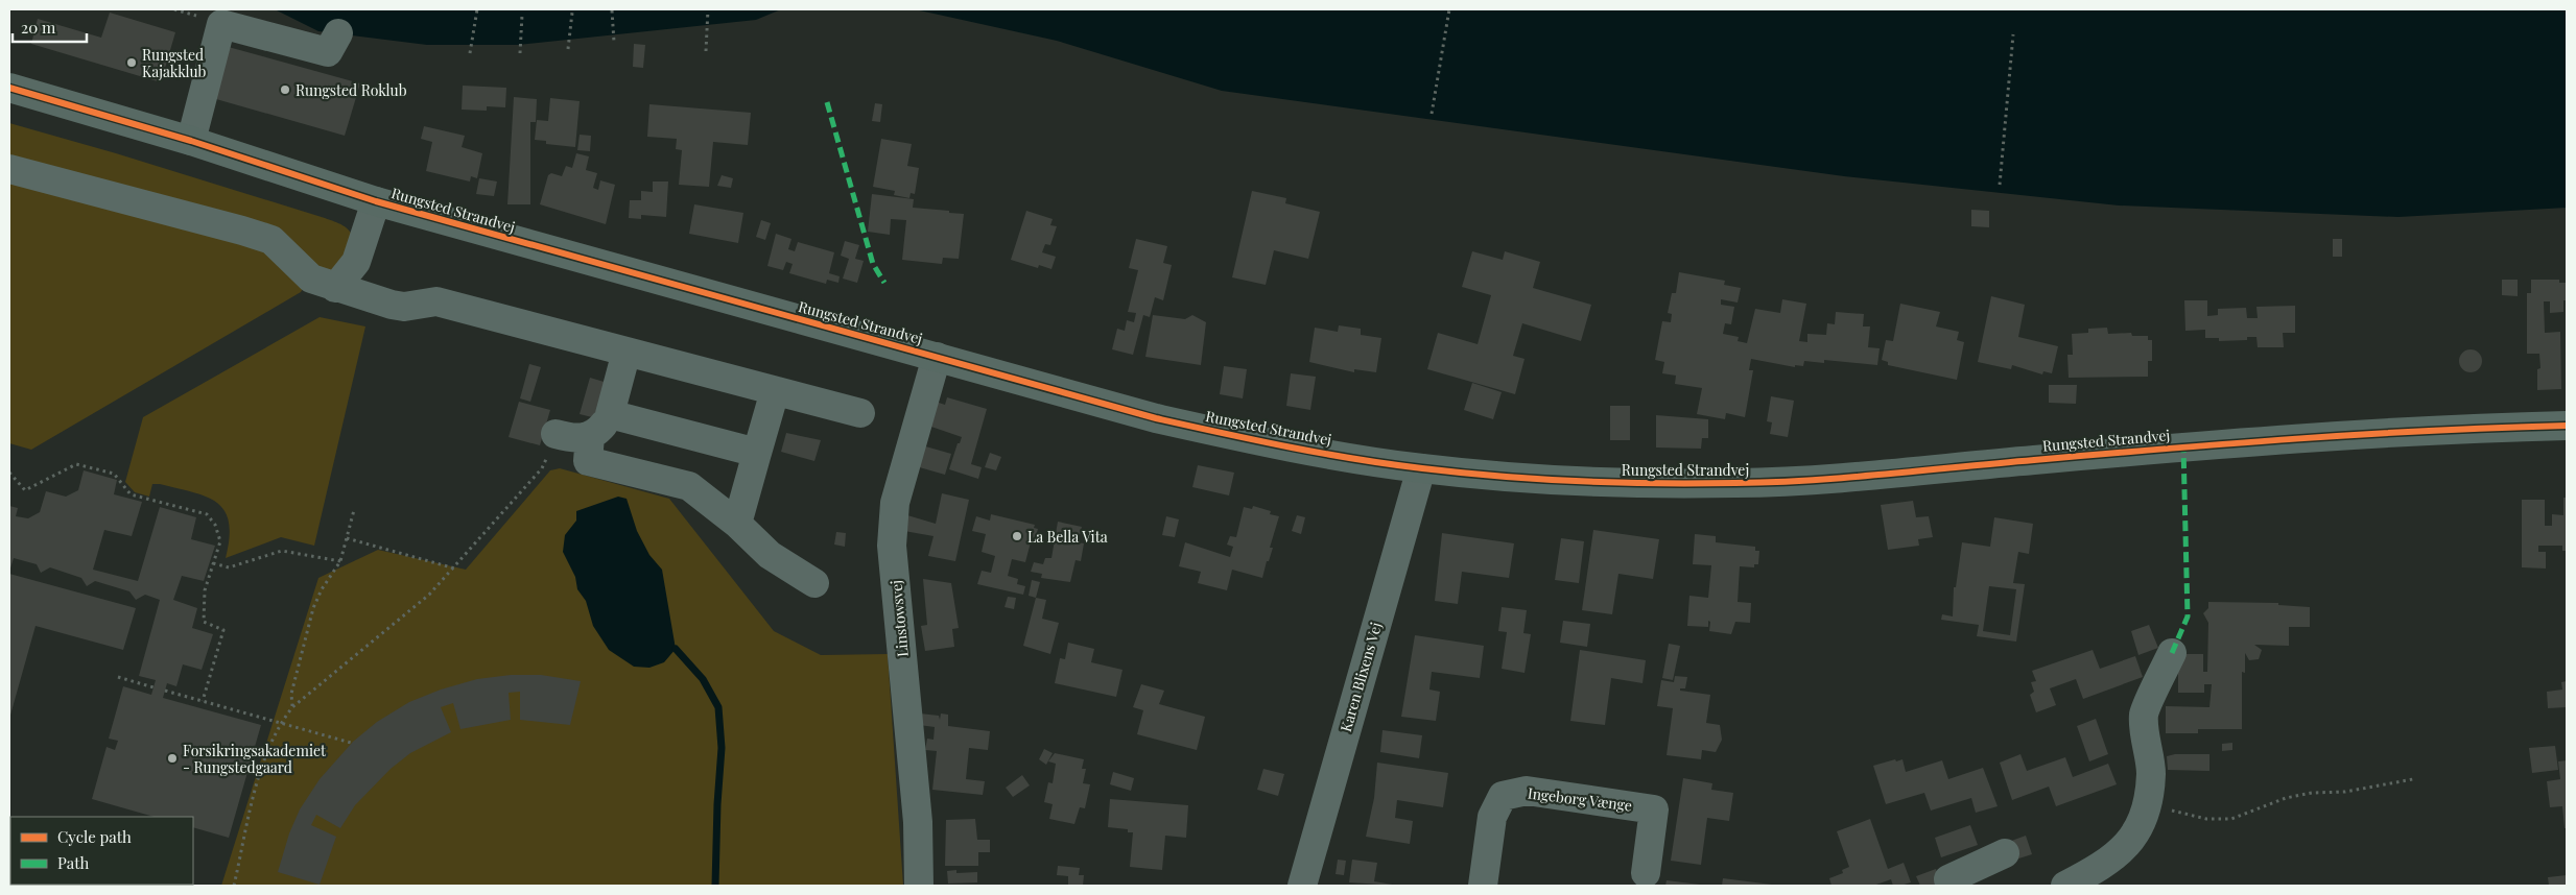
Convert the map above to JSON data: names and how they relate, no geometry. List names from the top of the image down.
{
  "streets": {
    "main road": ["Rungsted Strandvej"],
    "street": ["Linstowsvej", "Karen Blixens Vej", "Ingeborg Vænge"]
  },
  "crossings": [
    ["Rungsted Strandvej", "Linstowsvej"],
    ["Rungsted Strandvej", "Karen Blixens Vej"]
  ],
  "places": [
    "Rungsted Kajakklub",
    "Rungsted Roklub",
    "La Bella Vita",
    "Forsikringsakademiet - Rungstedgaard"
  ],
  "legend": ["Cycle path", "Path"],
  "scale_bar": "20 m"
}
